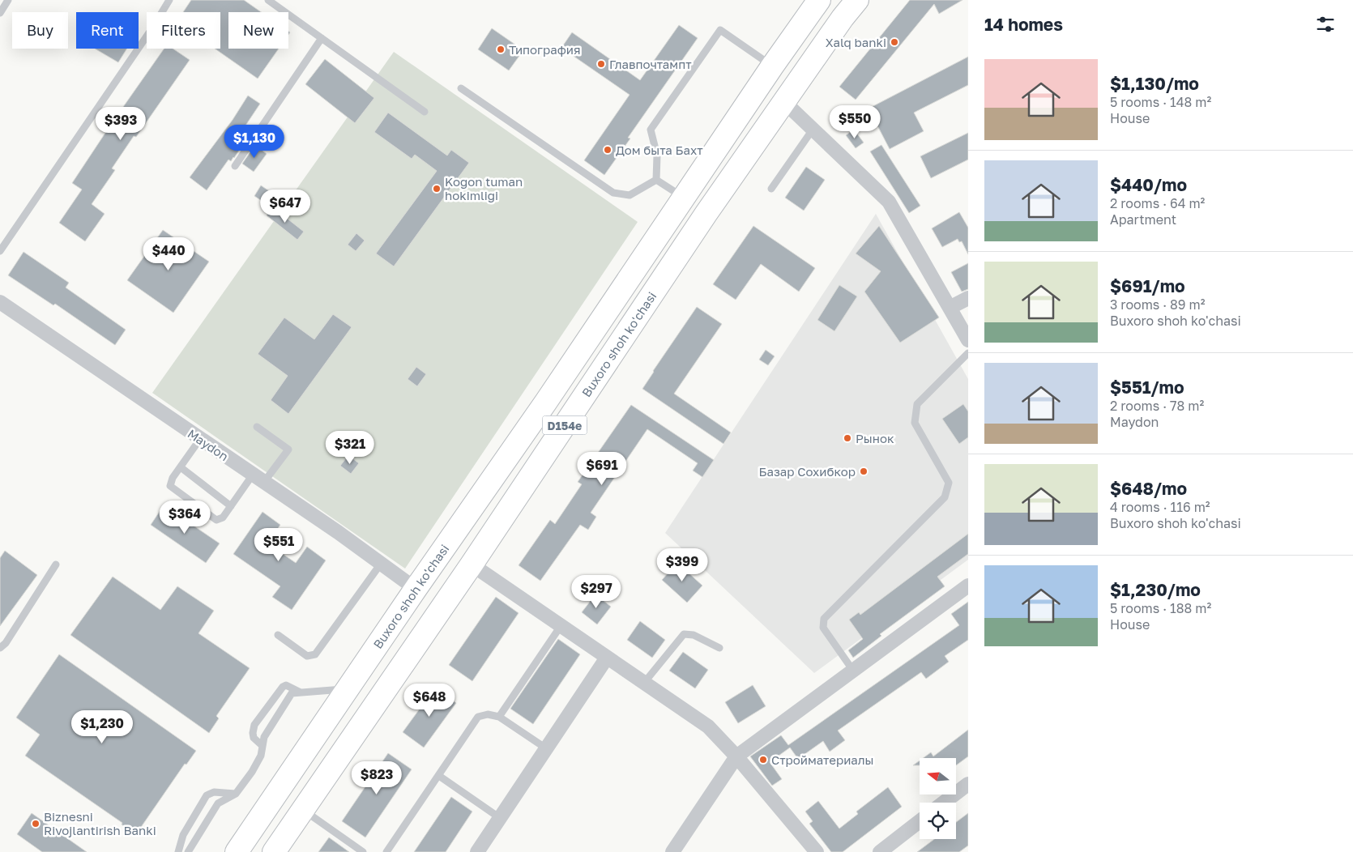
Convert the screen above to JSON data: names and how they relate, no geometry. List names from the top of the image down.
{
  "streets": {
    "main road": ["Buxoro shoh ko'chasi", "D154e"],
    "street": ["Maydon"]
  },
  "crossings": [
    ["Buxoro shoh ko'chasi", "Maydon"]
  ],
  "places": [
    "Xalq banki",
    "Типография",
    "Главпочтампт",
    "Дом быта Бахт",
    "Kogon tuman hokimligi",
    "Рынок",
    "Базар Сохибкор",
    "Стройматериалы",
    "Biznesni Rivojlantirish Banki"
  ],
  "north": "left",
  "page": {
    "heading": "14 homes",
    "chip": [
      "Buy",
      "Rent",
      "Filters",
      "New"
    ],
    "list": [
      {
        "name": "$1,130/mo",
        "note": "5 rooms · 148 m² · House"
      },
      {
        "name": "$440/mo",
        "note": "2 rooms · 64 m² · Apartment"
      },
      {
        "name": "$691/mo",
        "note": "3 rooms · 89 m² · Buxoro shoh ko'chasi"
      },
      {
        "name": "$551/mo",
        "note": "2 rooms · 78 m² · Maydon"
      },
      {
        "name": "$648/mo",
        "note": "4 rooms · 116 m² · Buxoro shoh ko'chasi"
      },
      {
        "name": "$1,230/mo",
        "note": "5 rooms · 188 m² · House"
      }
    ],
    "price": [
      "$550",
      "$393",
      "$1,130",
      "$647",
      "$440",
      "$321",
      "$691",
      "$364",
      "$551",
      "$399",
      "$297",
      "$648",
      "$1,230",
      "$823"
    ]
  }
}
